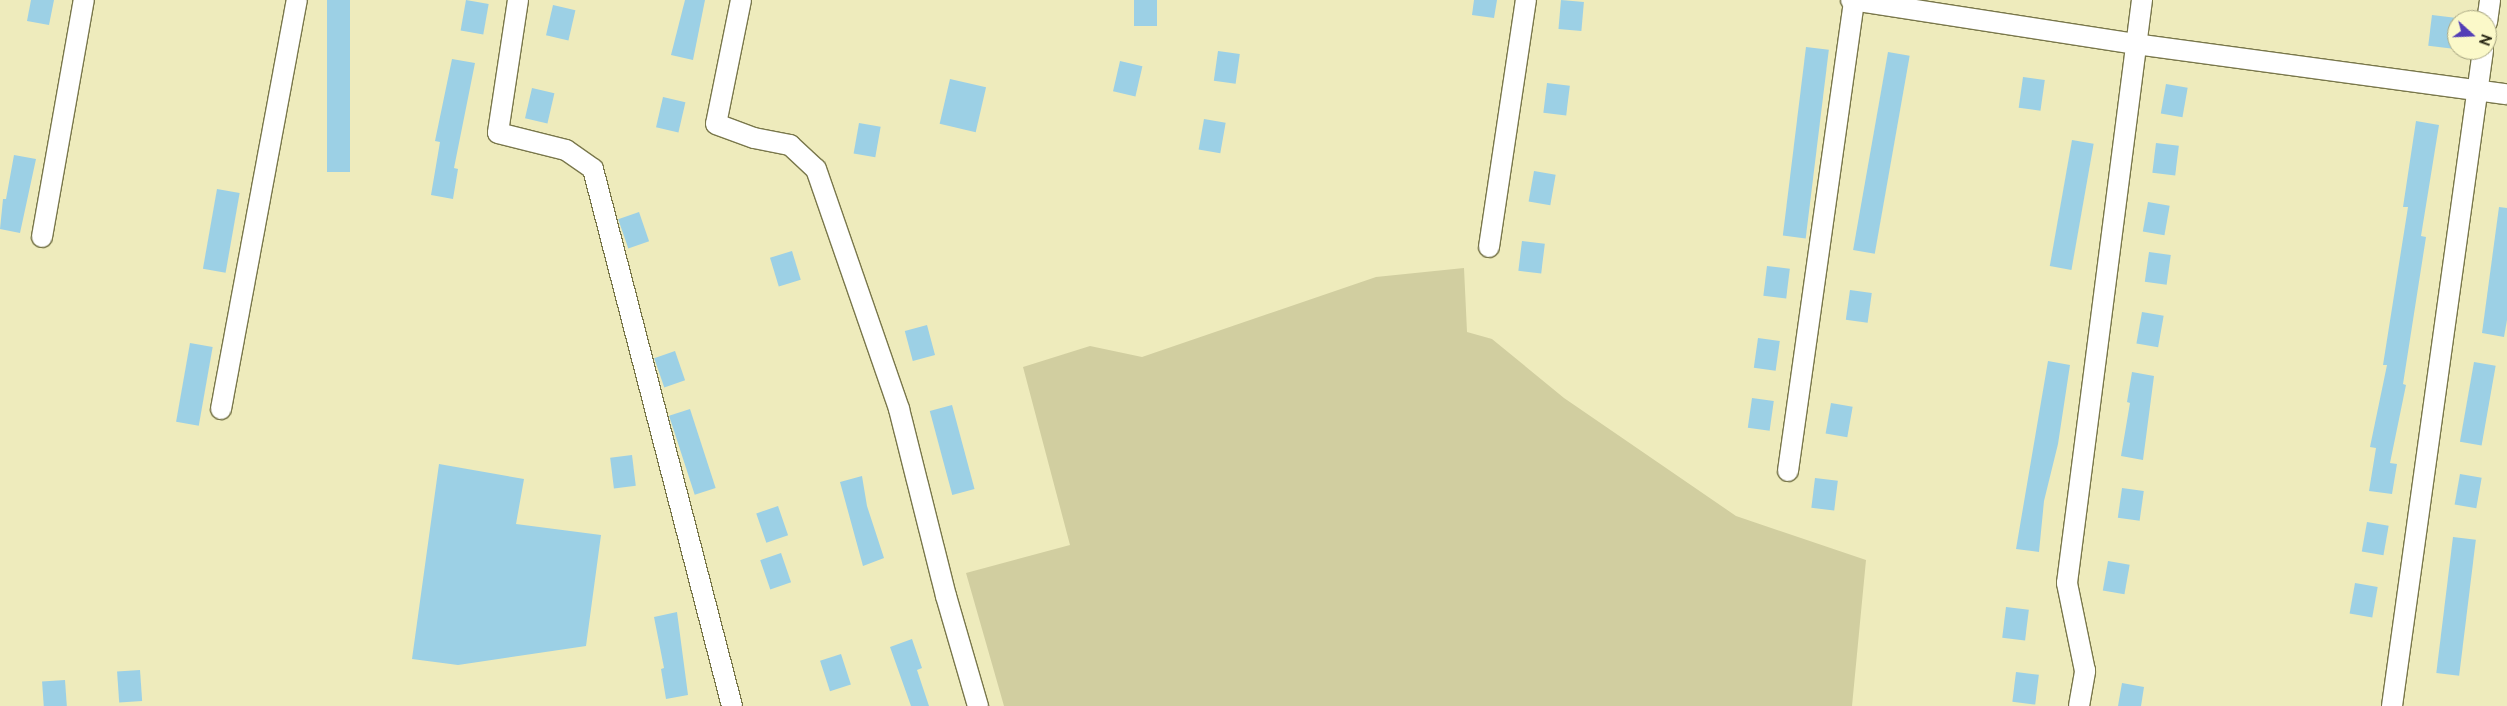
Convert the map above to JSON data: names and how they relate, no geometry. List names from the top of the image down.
{
  "north": "right"
}
